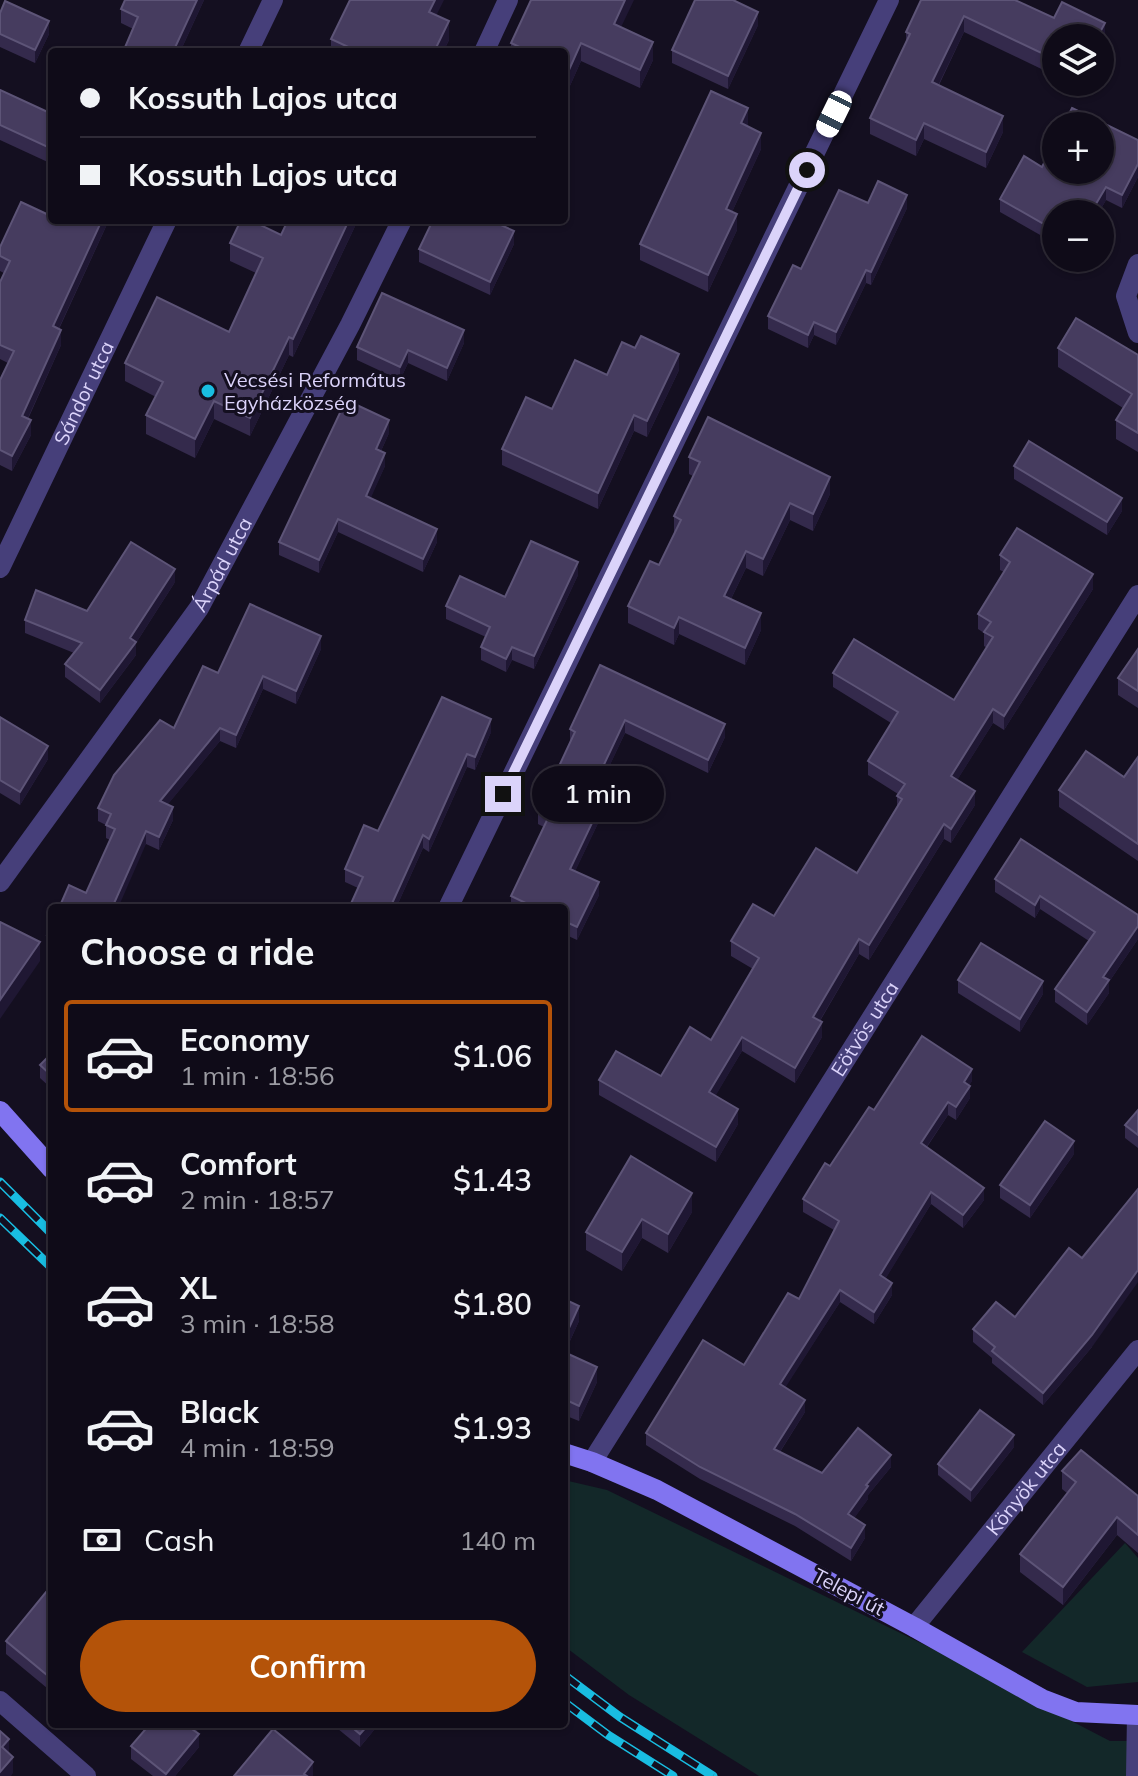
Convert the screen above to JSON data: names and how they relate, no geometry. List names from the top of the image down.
{
  "streets": {
    "main road": ["Telepi út"],
    "street": [
      "Sándor utca",
      "Árpád utca",
      "Eötvös utca",
      "Könyök utca"
    ]
  },
  "crossings": [
    ["Eötvös utca", "Telepi út"],
    ["Könyök utca", "Telepi út"]
  ],
  "places": ["Vecsési Református Egyházközség"],
  "page": {
    "map_buttons": ["+", "−"],
    "banner": ["Kossuth Lajos utca", "Kossuth Lajos utca"],
    "bubble": "1 min",
    "heading": "Choose a ride",
    "list": [
      {
        "name": "Economy",
        "note": "1 min · 18:56",
        "value": "$1.06"
      },
      {
        "name": "Comfort",
        "note": "2 min · 18:57",
        "value": "$1.43"
      },
      {
        "name": "XL",
        "note": "3 min · 18:58",
        "value": "$1.80"
      },
      {
        "name": "Black",
        "note": "4 min · 18:59",
        "value": "$1.93"
      }
    ],
    "pay": ["Cash", "140 m"],
    "buttons": "Confirm"
  }
}
